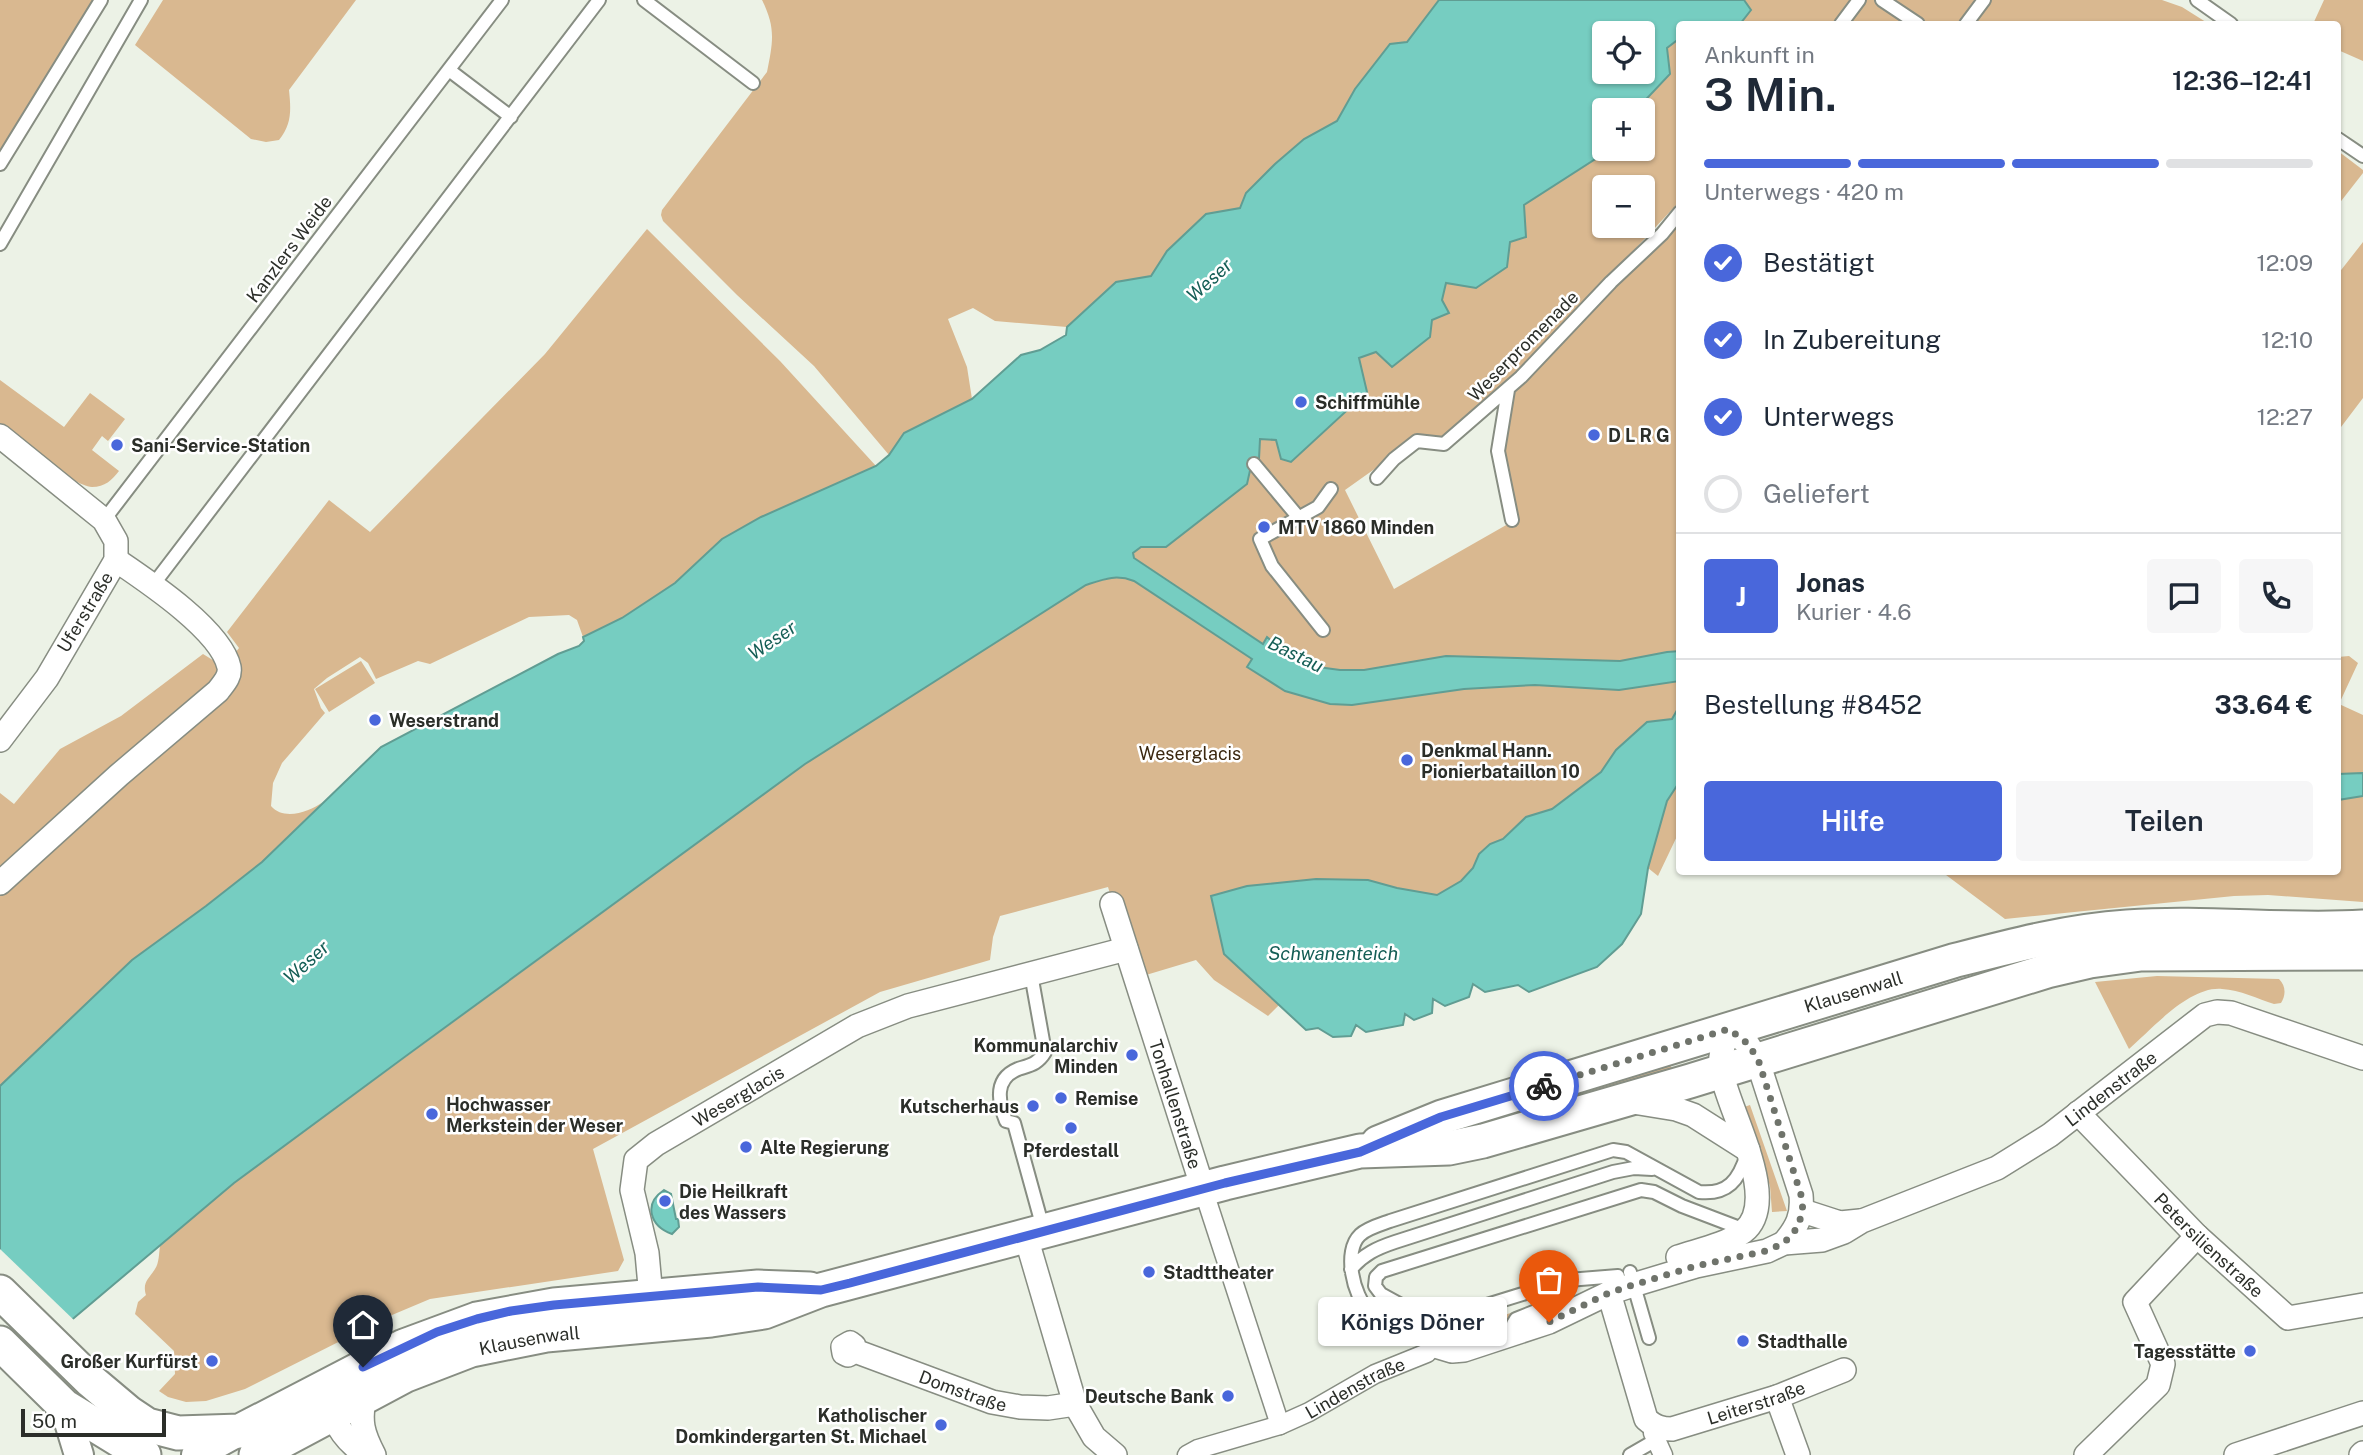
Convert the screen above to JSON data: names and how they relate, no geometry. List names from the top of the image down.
{
  "streets": {
    "main road": ["Klausenwall"],
    "street": [
      "Uferstraße",
      "Lindenstraße",
      "Weserglacis",
      "Tonhallenstraße",
      "Petersilienstraße",
      "Domstraße",
      "Leiterstraße"
    ],
    "lane": ["Kanzlers Weide", "Weserpromenade"]
  },
  "crossings": [
    ["Kanzlers Weide", "Uferstraße"],
    ["Klausenwall", "Weserglacis"],
    ["Klausenwall", "Tonhallenstraße"],
    ["Lindenstraße", "Tonhallenstraße"],
    ["Lindenstraße", "Petersilienstraße"],
    ["Weserglacis", "Tonhallenstraße"]
  ],
  "water": ["Weser", "Bastau", "Schwanenteich"],
  "parks": ["Weserglacis"],
  "places": [
    "Schiffmühle",
    "D L R G",
    "Sani-Service-Station",
    "MTV 1860 Minden",
    "Weserstrand",
    "Denkmal Hann. Pionierbataillon 10",
    "Kommunalarchiv Minden",
    "Remise",
    "Kutscherhaus",
    "Hochwasser Merkstein der Weser",
    "Pferdestall",
    "Alte Regierung",
    "Die Heilkraft des Wassers",
    "Stadttheater",
    "Königs Döner",
    "Stadthalle",
    "Tagesstätte",
    "Großer Kurfürst",
    "Deutsche Bank",
    "Katholischer Domkindergarten St. Michael"
  ],
  "scale_bar": "50 m",
  "page": {
    "map_buttons": ["+", "−"],
    "heading": ["3 Min.", "Ankunft in", "12:36–12:41"],
    "panel": [
      "Jonas",
      "Kurier · 4.6",
      "Bestellung #8452",
      "33.64 €"
    ],
    "bar": "Unterwegs · 420 m",
    "list": [
      ["Bestätigt", "12:09"],
      ["In Zubereitung", "12:10"],
      ["Unterwegs", "12:27"],
      "Geliefert"
    ],
    "round": "J",
    "buttons": ["Hilfe", "Teilen"],
    "bubble": "Königs Döner",
    "scale": "50 m"
  }
}
